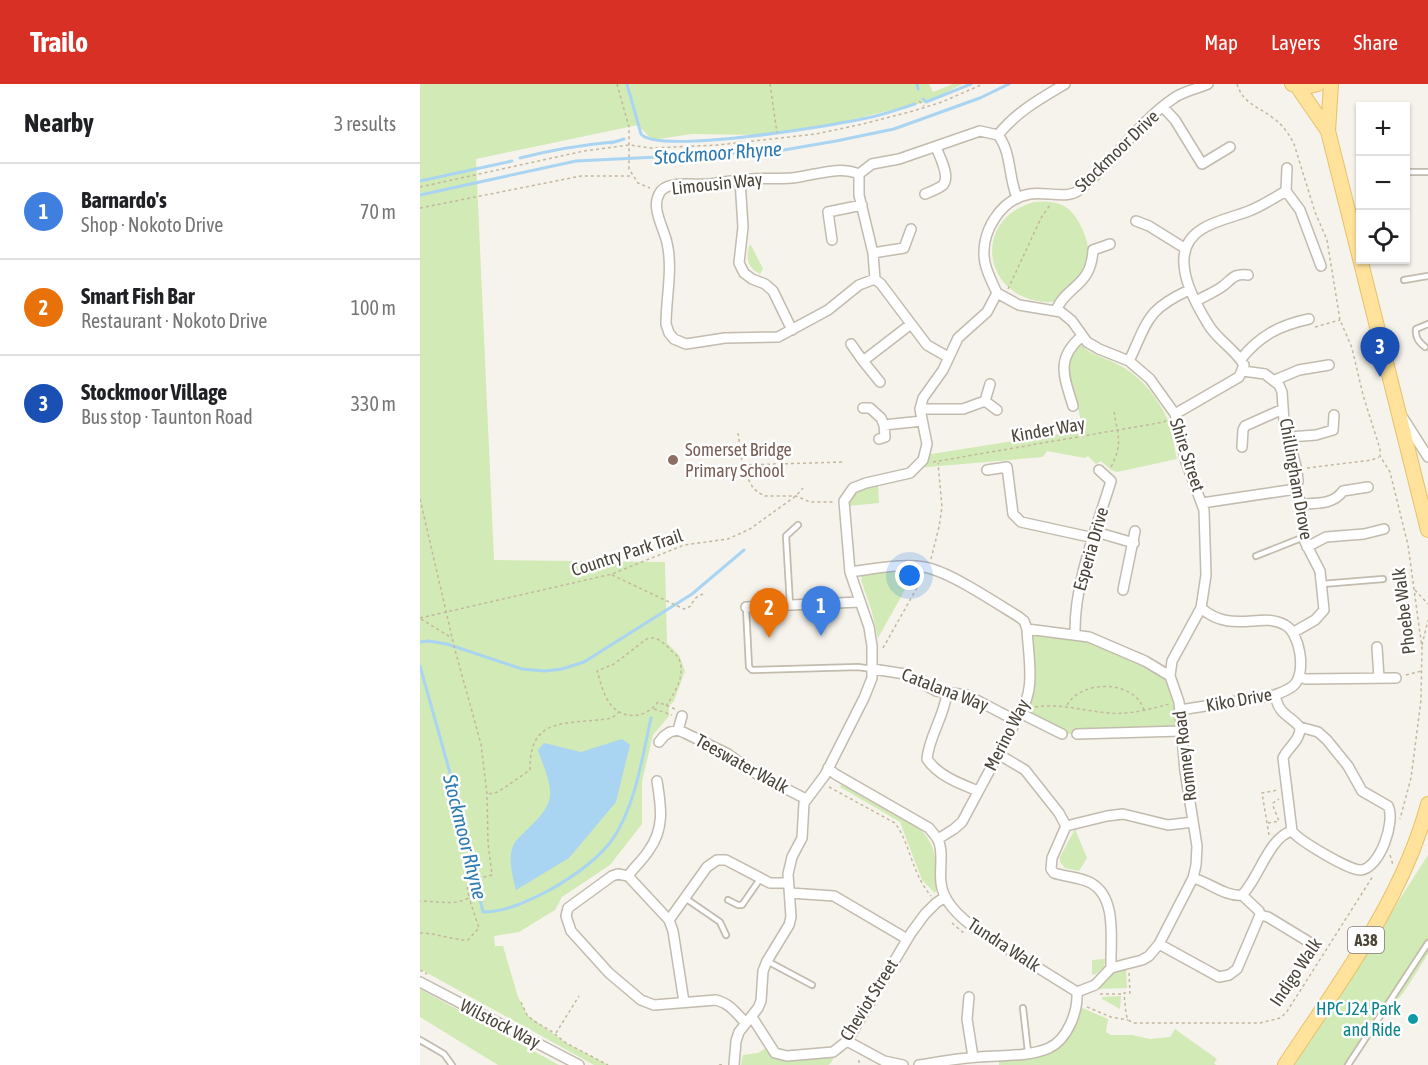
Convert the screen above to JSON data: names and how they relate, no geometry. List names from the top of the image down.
{
  "streets": {
    "main road": ["A38"],
    "street": [
      "Stockmoor Drive",
      "Limousin Way",
      "Shire Street",
      "Chillingham Drove",
      "Esperia Drive",
      "Catalana Way",
      "Kiko Drive",
      "Merino Way",
      "Romney Road",
      "Teeswater Walk",
      "Tundra Walk",
      "Cheviot Street",
      "Wilstock Way"
    ],
    "path": [
      "Kinder Way",
      "Country Park Trail",
      "Phoebe Walk",
      "Indigo Walk"
    ]
  },
  "crossings": [
    ["Kinder Way", "Shire Street"],
    ["Shire Street", "Romney Road"],
    ["Catalana Way", "Merino Way"],
    ["Kiko Drive", "Romney Road"],
    ["Romney Road", "Tundra Walk"],
    ["Tundra Walk", "Cheviot Street"]
  ],
  "water": ["Stockmoor Rhyne"],
  "places": ["Somerset Bridge Primary School", "HPC J24 Park and Ride"],
  "page": {
    "header": "Trailo",
    "nav": ["Map", "Layers", "Share"],
    "heading": ["Nearby", "3 results"],
    "map_buttons": ["+", "−"],
    "list": [
      {
        "mark": "1",
        "name": "Barnardo's",
        "note": "Shop · Nokoto Drive",
        "value": "70 m"
      },
      {
        "mark": "2",
        "name": "Smart Fish Bar",
        "note": "Restaurant · Nokoto Drive",
        "value": "100 m"
      },
      {
        "mark": "3",
        "name": "Stockmoor Village",
        "note": "Bus stop · Taunton Road",
        "value": "330 m"
      }
    ],
    "pins": ["3", "1", "2"]
  }
}
